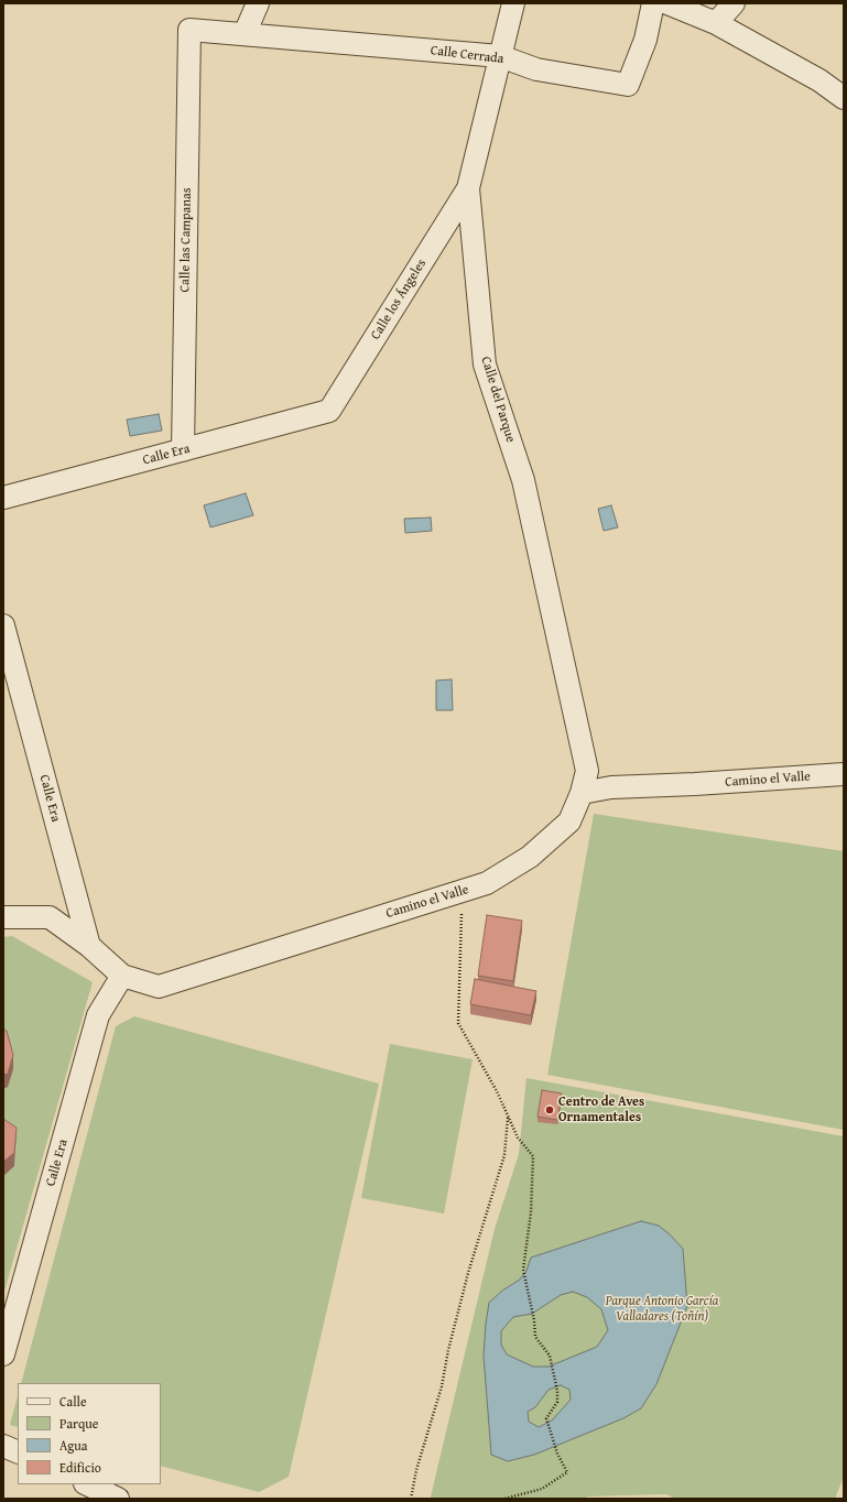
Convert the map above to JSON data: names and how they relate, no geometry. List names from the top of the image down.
{
  "streets": {
    "street": [
      "Calle Cerrada",
      "Calle las Campanas",
      "Calle los Ángeles",
      "Calle del Parque",
      "Calle Era",
      "Camino el Valle"
    ]
  },
  "crossings": [
    ["Calle Cerrada", "Calle las Campanas"],
    ["Calle Cerrada", "Calle del Parque"],
    ["Calle las Campanas", "Calle Era"],
    ["Calle los Ángeles", "Calle del Parque"],
    ["Calle los Ángeles", "Calle Era"],
    ["Calle del Parque", "Camino el Valle"],
    ["Calle Era", "Camino el Valle"]
  ],
  "parks": ["Parque Antonio García Valladares (Toñín)"],
  "places": ["Centro de Aves Ornamentales"],
  "legend": [
    "Calle",
    "Parque",
    "Agua",
    "Edificio"
  ]
}
